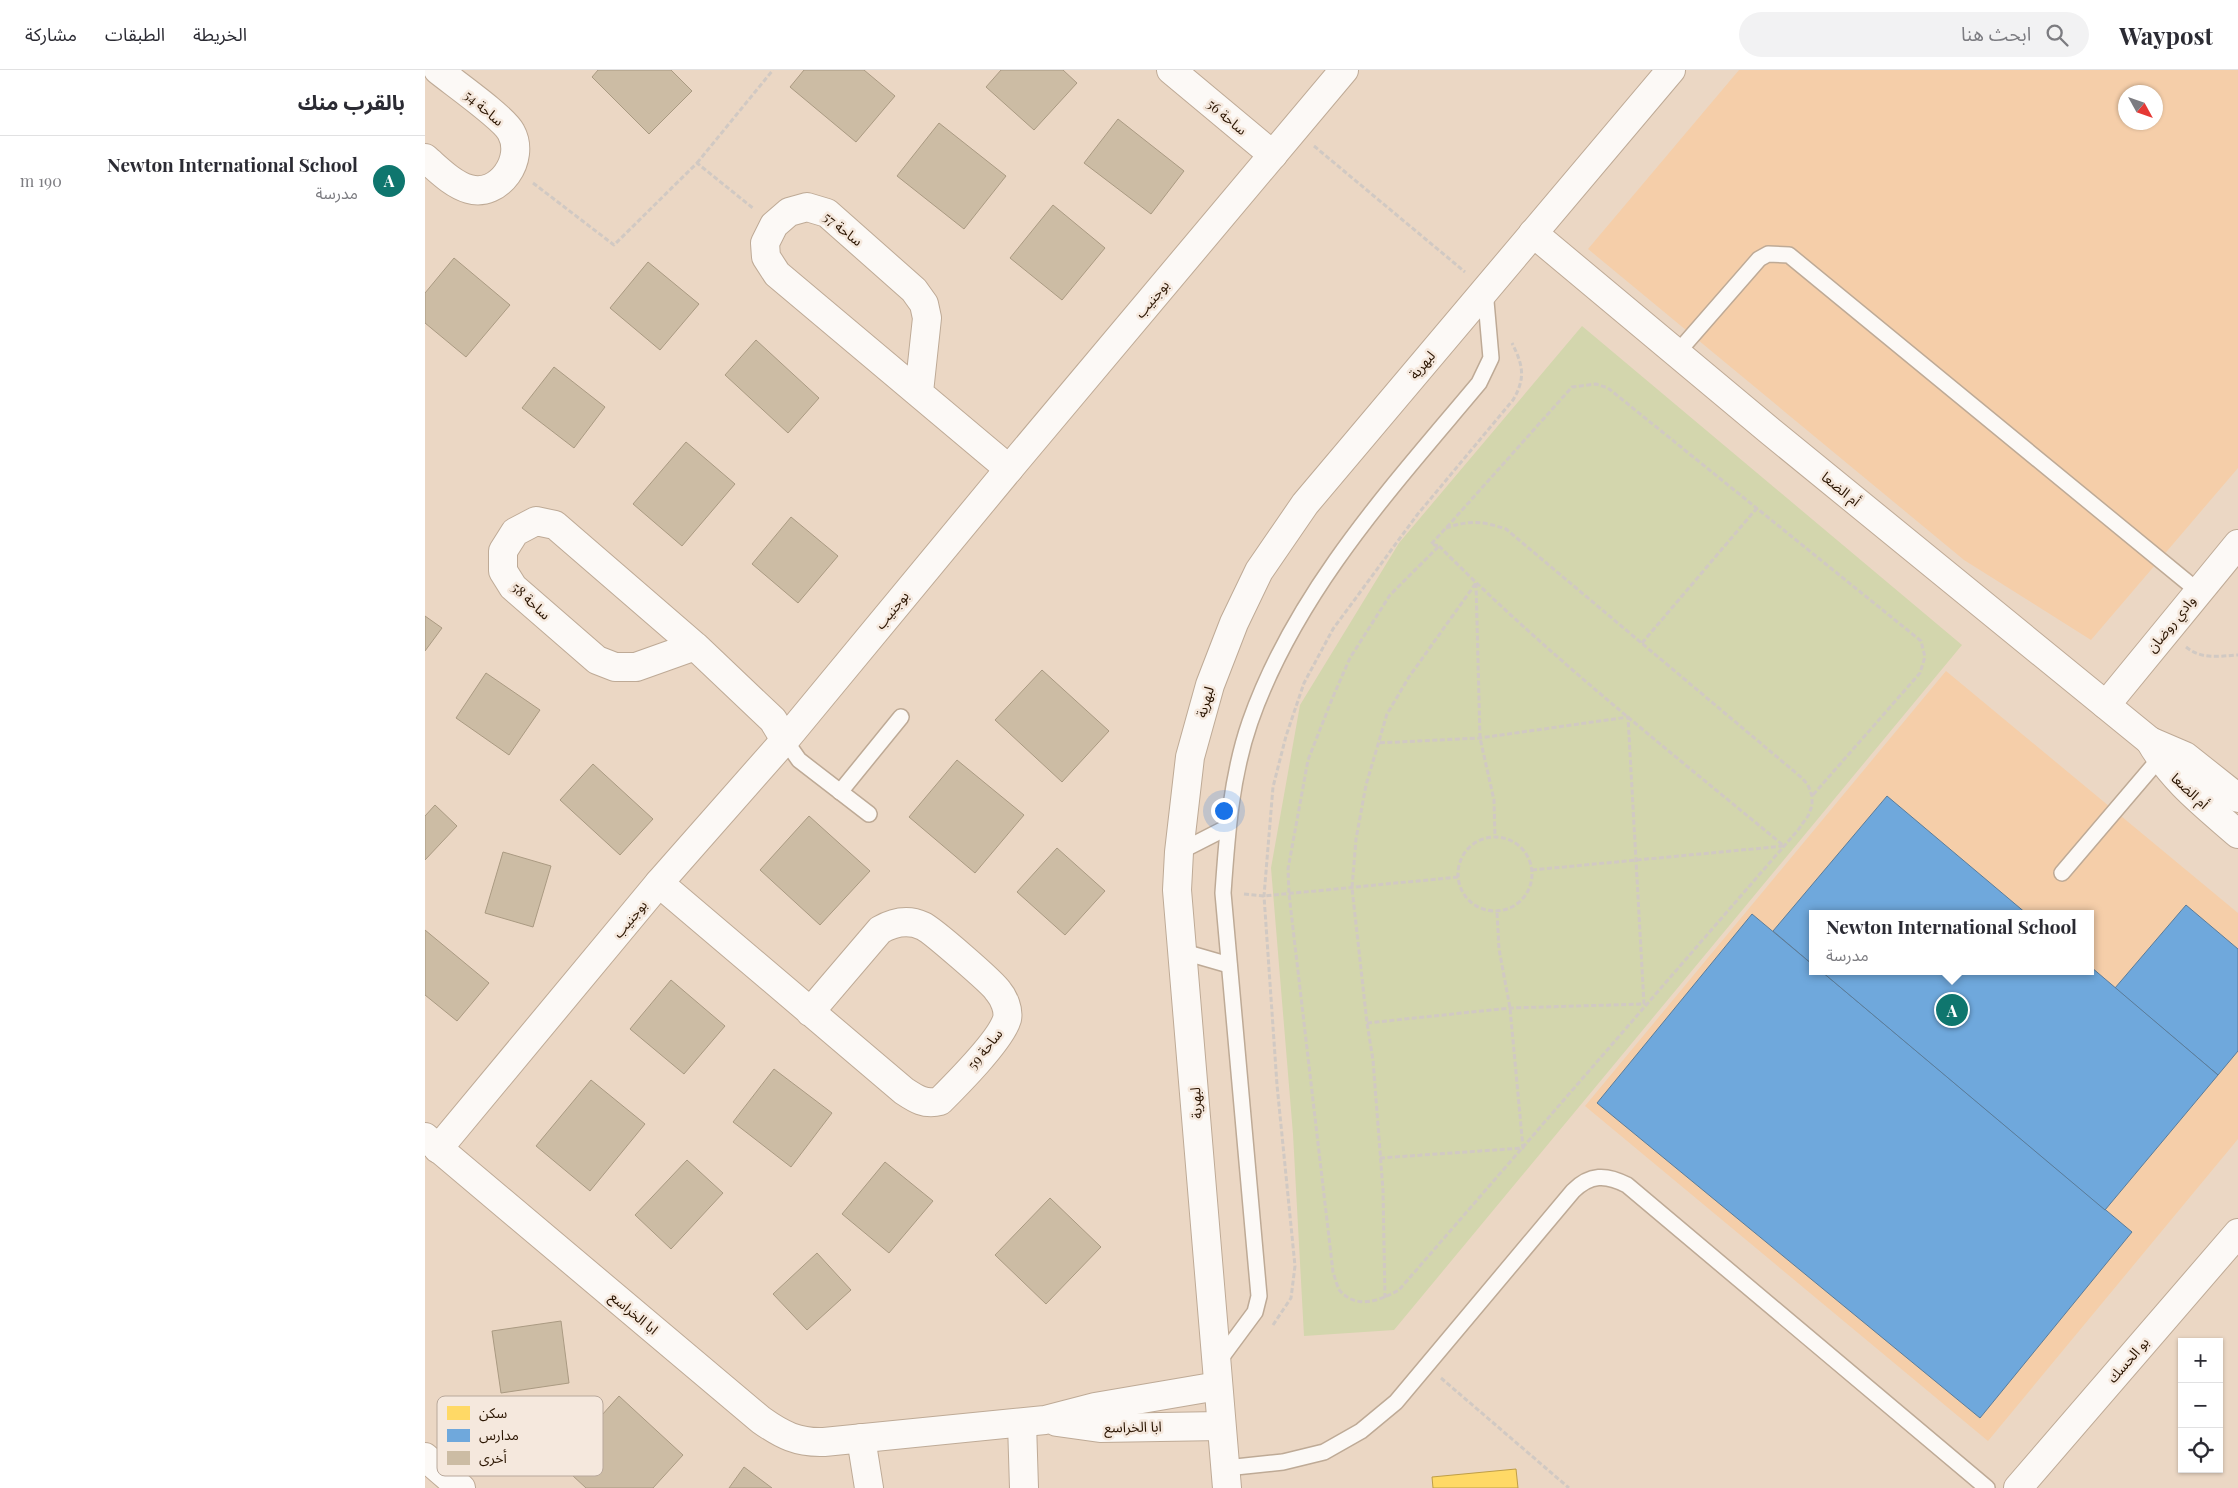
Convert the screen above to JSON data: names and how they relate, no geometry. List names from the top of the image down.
{
  "streets": {
    "street": [
      "ساحة 54",
      "ساحة 56",
      "ساحة 57",
      "بوجنيب",
      "لبهرية",
      "أم الضعا",
      "ساحة 58",
      "وادي روضان",
      "ساحة 59",
      "ابا الخراسع",
      "بو الحسك"
    ]
  },
  "crossings": [
    ["ساحة 56", "بوجنيب"],
    ["بوجنيب", "ساحة 58"],
    ["بوجنيب", "ساحة 59"],
    ["بوجنيب", "ابا الخراسع"],
    ["لبهرية", "أم الضعا"],
    ["لبهرية", "ابا الخراسع"],
    ["أم الضعا", "وادي روضان"]
  ],
  "legend": ["سكن", "مدارس", "أخرى"],
  "north": "bottom right",
  "page": {
    "header": "Waypost",
    "search": "ابحث هنا",
    "nav": ["الخريطة", "الطبقات", "مشاركة"],
    "heading": "بالقرب منك",
    "list": [
      {
        "mark": "A",
        "name": "Newton International School",
        "note": "مدرسة",
        "value": "190 m"
      }
    ],
    "popup": ["Newton International School", "مدرسة"],
    "pins": "A",
    "map_buttons": ["+", "−"]
  }
}
